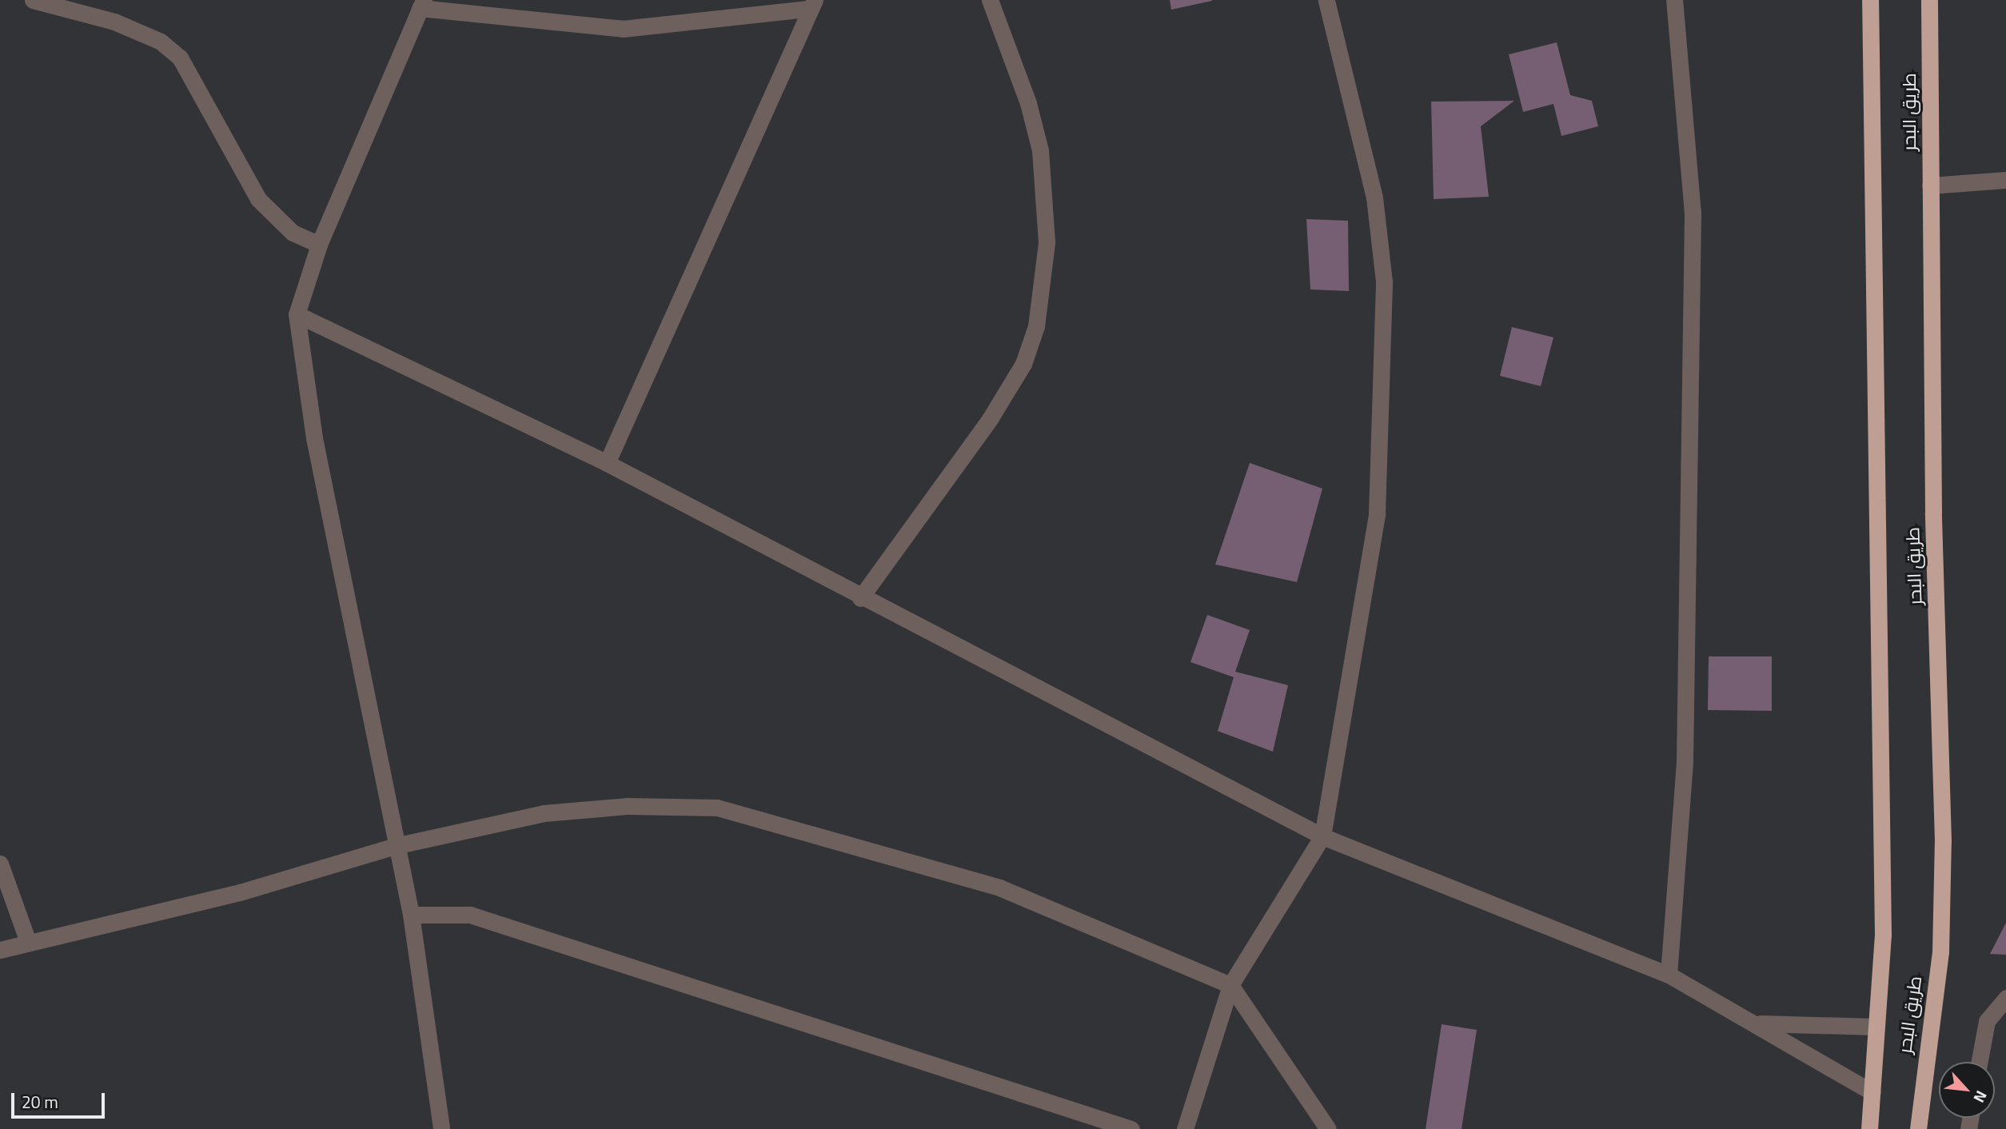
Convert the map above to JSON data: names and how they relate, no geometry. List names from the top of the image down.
{
  "streets": {
    "highway": ["طريق البحر"]
  },
  "scale_bar": "20 m",
  "north": "bottom right"
}
